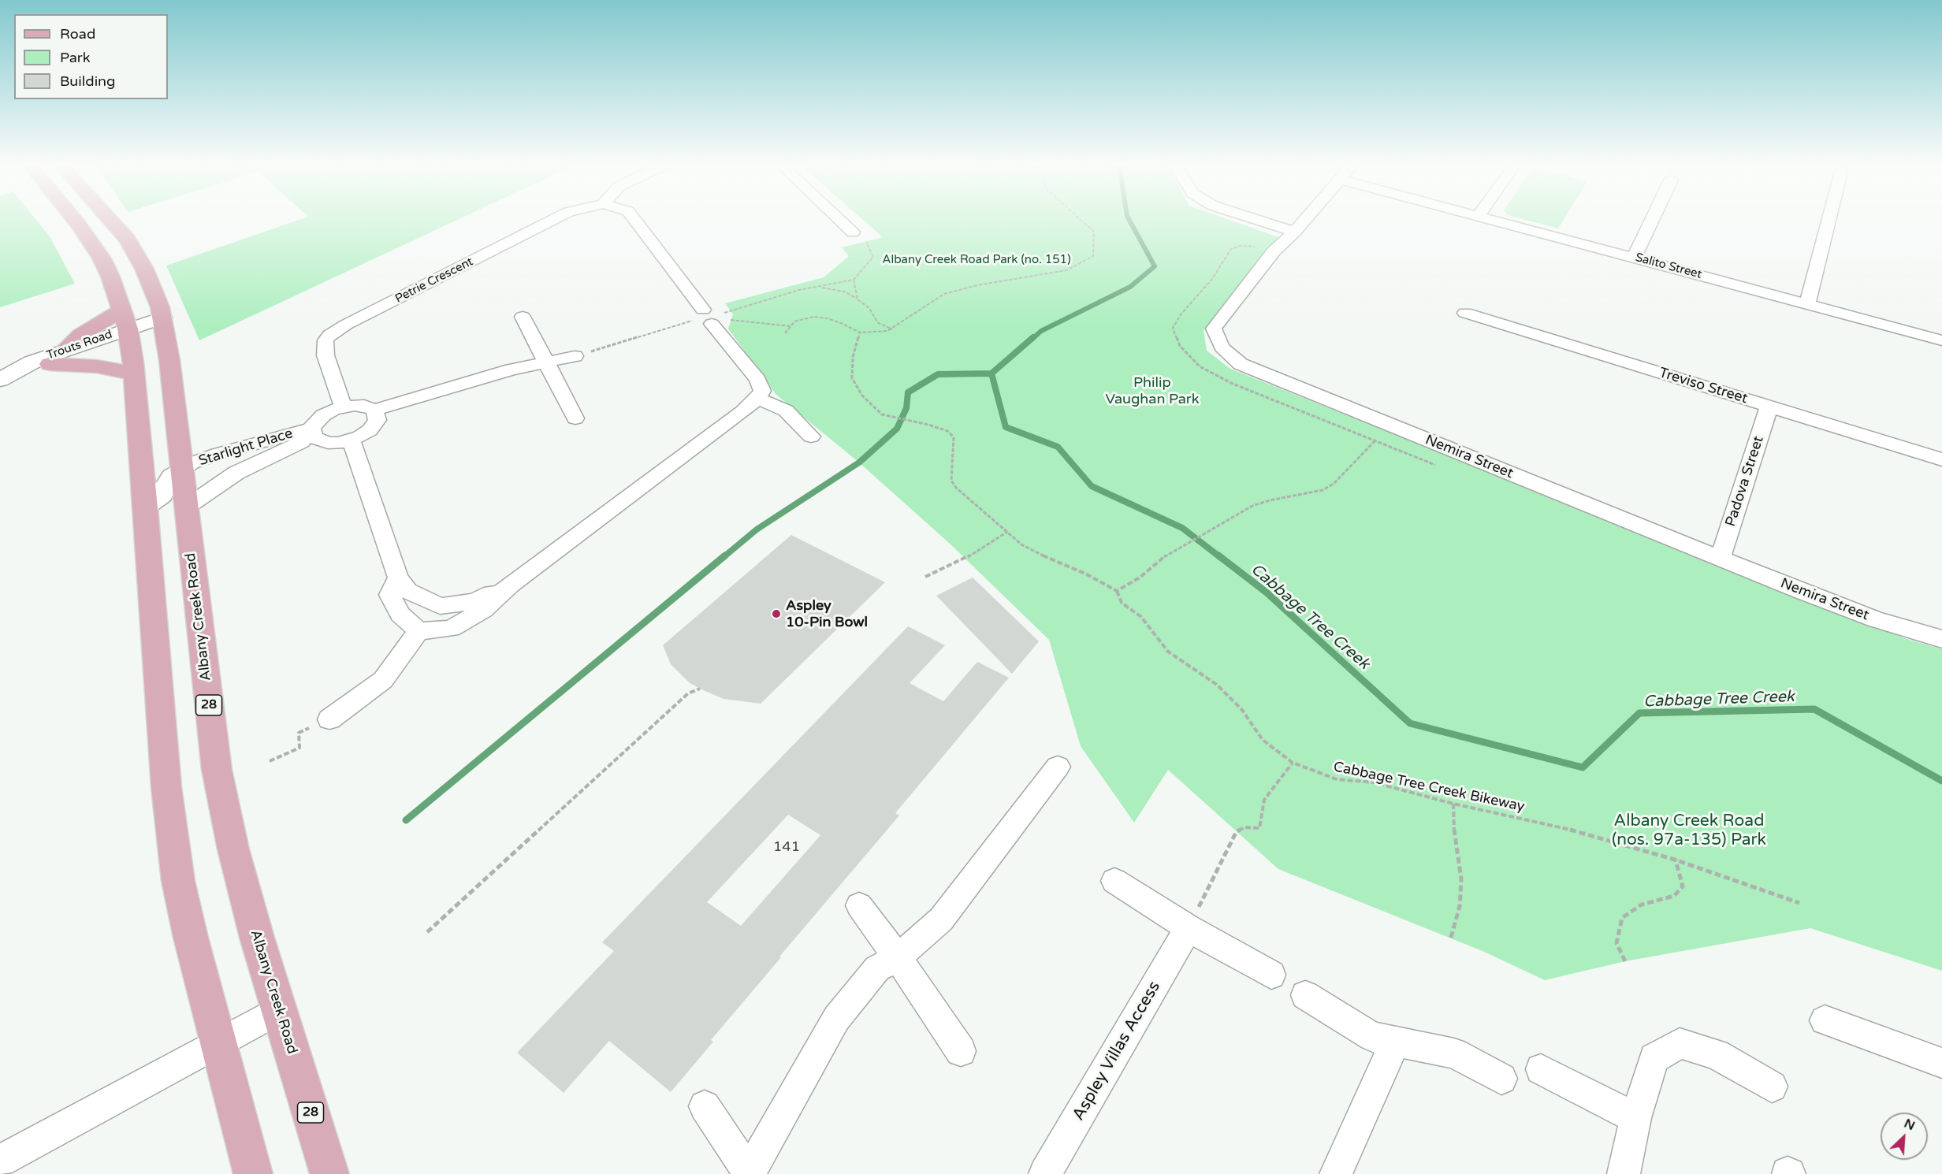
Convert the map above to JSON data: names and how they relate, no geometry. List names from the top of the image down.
{
  "streets": {
    "main road": ["Albany Creek Road", "28"],
    "street": [
      "Salito Street",
      "Petrie Crescent",
      "Trouts Road",
      "Treviso Street",
      "Starlight Place",
      "Nemira Street",
      "Padova Street",
      "Aspley Villas Access"
    ],
    "path": ["Cabbage Tree Creek Bikeway"]
  },
  "crossings": [
    ["Trouts Road", "Albany Creek Road"],
    ["Treviso Street", "Padova Street"],
    ["Starlight Place", "Albany Creek Road"],
    ["Nemira Street", "Padova Street"]
  ],
  "water": ["Cabbage Tree Creek"],
  "parks": ["Albany Creek Road Park (no. 151)", "Philip Vaughan Park", "Albany Creek Road (nos. 97a-135) Park"],
  "places": ["Aspley 10-Pin Bowl"],
  "house_numbers": ["141"],
  "legend": ["Road", "Park", "Building"],
  "north": "top right"
}
